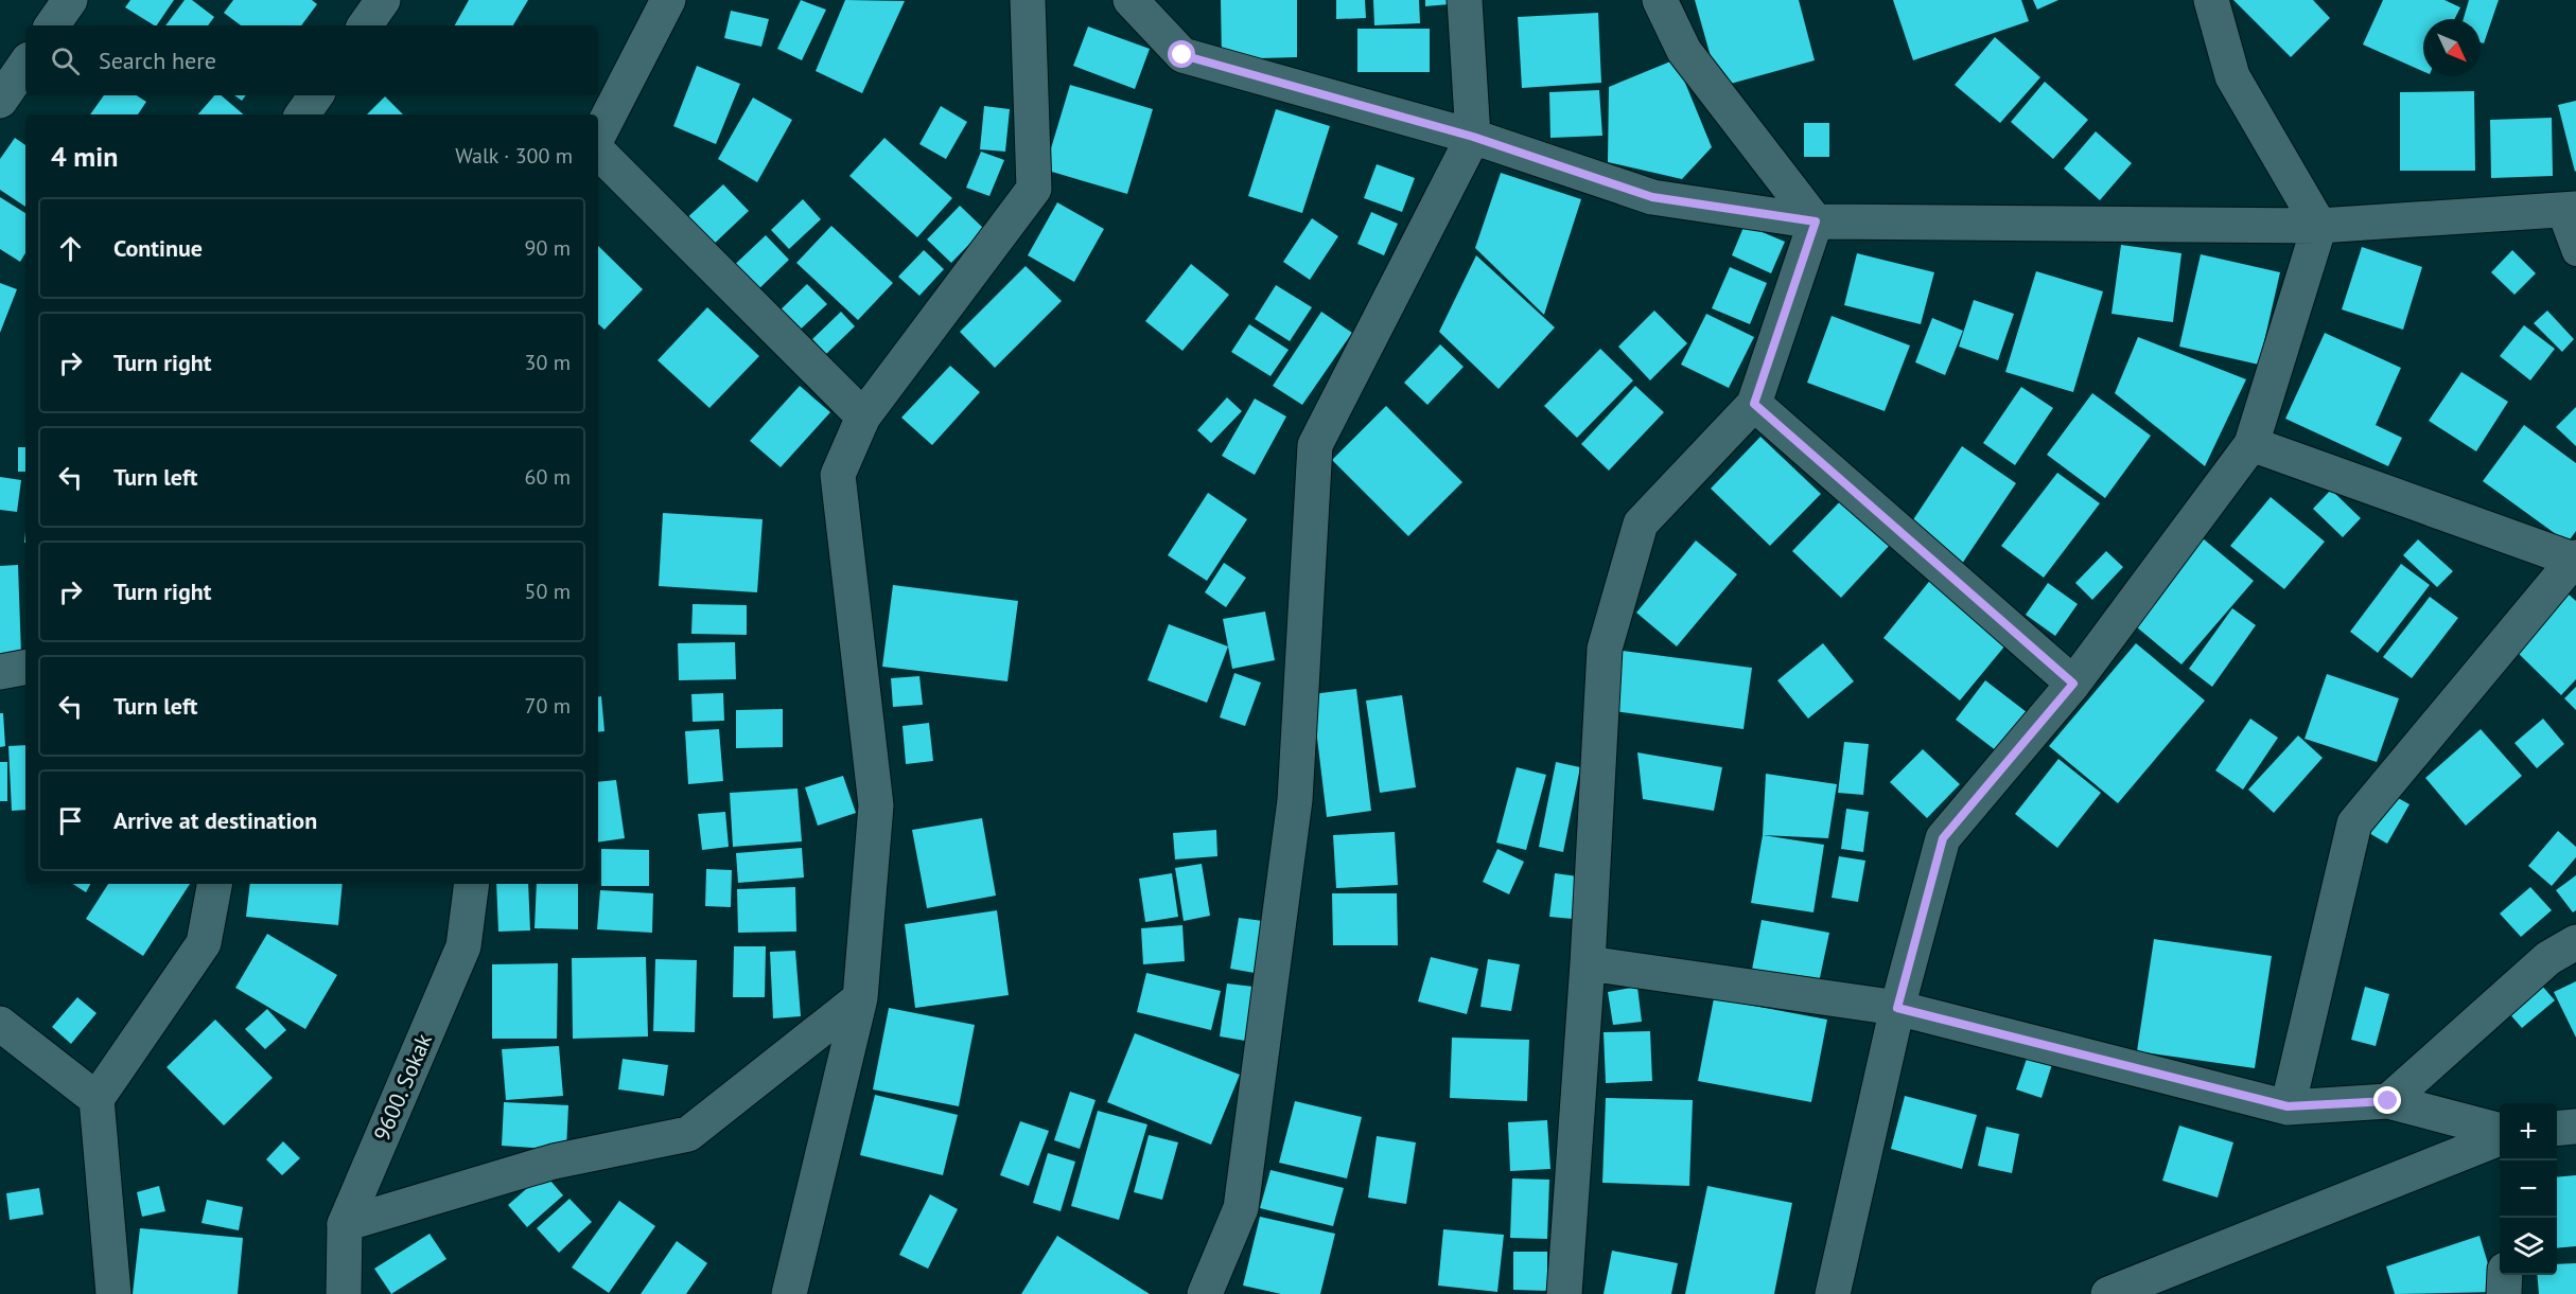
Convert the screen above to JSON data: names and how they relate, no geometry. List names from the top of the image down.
{
  "streets": {
    "street": ["9600. Sokak"]
  },
  "north": "bottom right",
  "page": {
    "search": "Search here",
    "heading": ["4 min", "Walk · 300 m"],
    "list": [
      ["Continue", "90 m"],
      ["Turn right", "30 m"],
      ["Turn left", "60 m"],
      ["Turn right", "50 m"],
      ["Turn left", "70 m"],
      "Arrive at destination"
    ],
    "map_buttons": ["+", "−"]
  }
}
